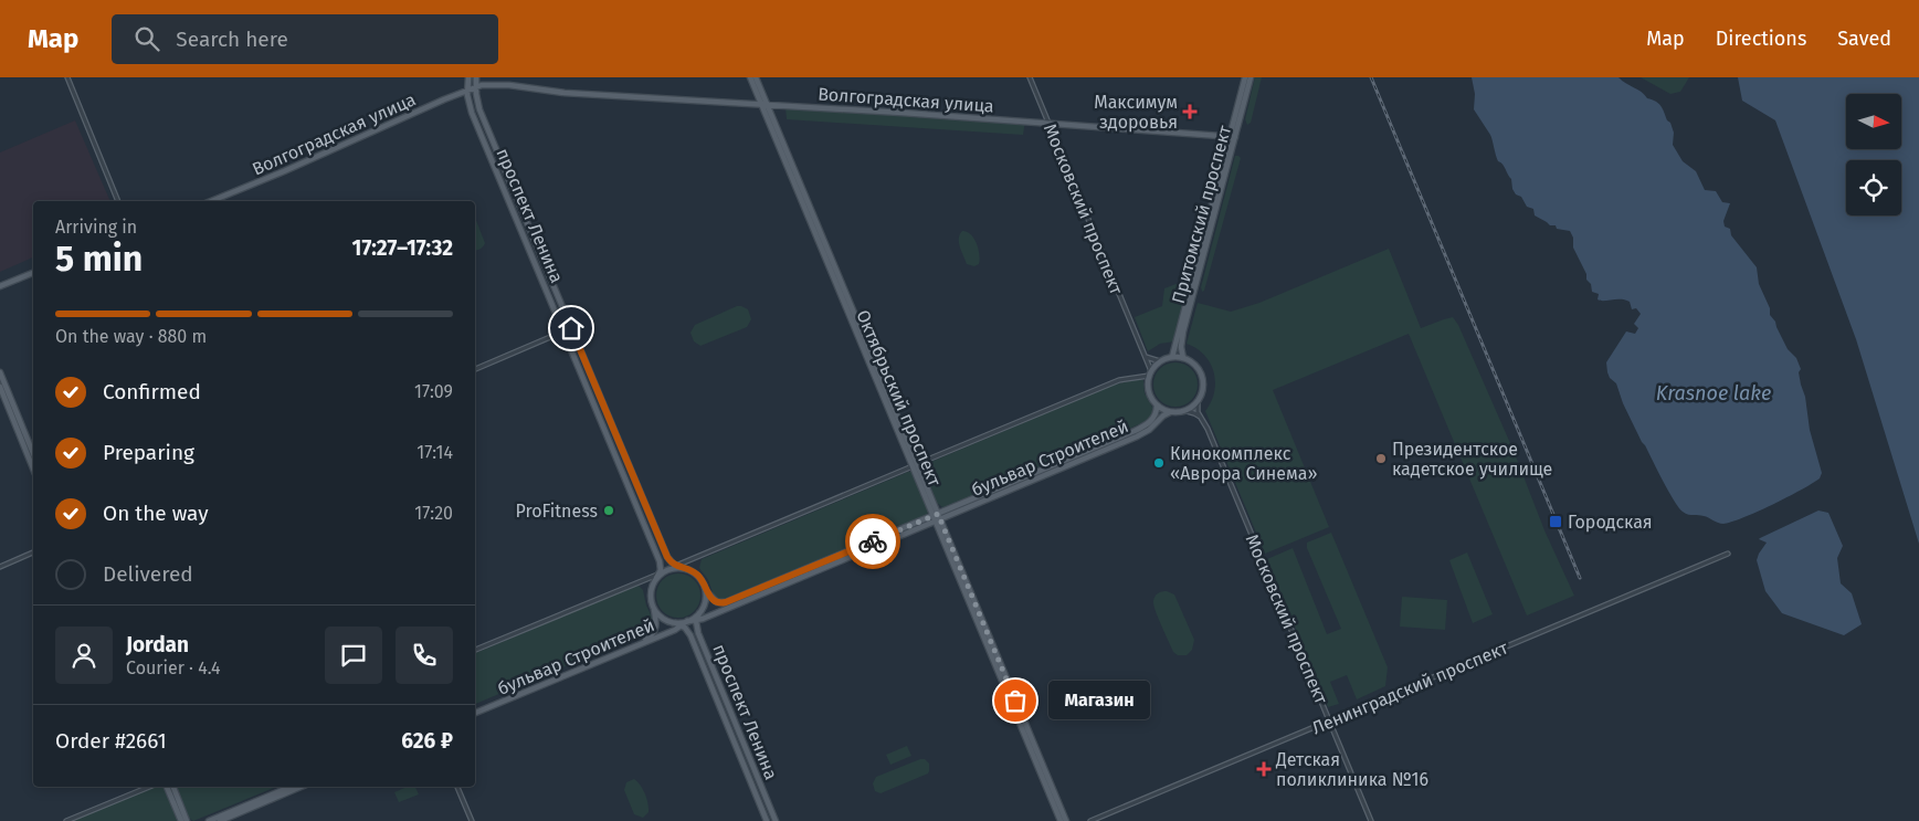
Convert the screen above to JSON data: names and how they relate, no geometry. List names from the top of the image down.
{
  "streets": {
    "main road": [
      "Волгоградская улица",
      "Притомский проспект",
      "проспект Ленина",
      "Октябрьский проспект",
      "бульвар Строителей"
    ],
    "street": ["Московский проспект", "Ленинградский проспект"]
  },
  "crossings": [
    ["Волгоградская улица", "Московский проспект"],
    ["Волгоградская улица", "Притомский проспект"],
    ["Волгоградская улица", "проспект Ленина"],
    ["Волгоградская улица", "Октябрьский проспект"],
    ["Московский проспект", "Притомский проспект"],
    ["Московский проспект", "бульвар Строителей"],
    ["Московский проспект", "Ленинградский проспект"],
    ["Притомский проспект", "бульвар Строителей"],
    ["проспект Ленина", "бульвар Строителей"],
    ["Октябрьский проспект", "бульвар Строителей"]
  ],
  "water": ["Krasnoe lake"],
  "places": {
    "health": ["Максимум здоровья", "Детская поликлиника №16"],
    "other": [
      "Президентское кадетское училище",
      "Кинокомплекс «Аврора Синема»",
      "ProFitness",
      "Магазин"
    ],
    "transit": ["Городская"]
  },
  "north": "right",
  "page": {
    "header": "Map",
    "search": "Search here",
    "nav": ["Map", "Directions", "Saved"],
    "heading": ["5 min", "Arriving in", "17:27–17:32"],
    "panel": [
      "Jordan",
      "Courier · 4.4",
      "Order #2661",
      "626 ₽"
    ],
    "bar": "On the way · 880 m",
    "list": [
      ["Confirmed", "17:09"],
      ["Preparing", "17:14"],
      ["On the way", "17:20"],
      "Delivered"
    ],
    "bubble": "Магазин"
  }
}
